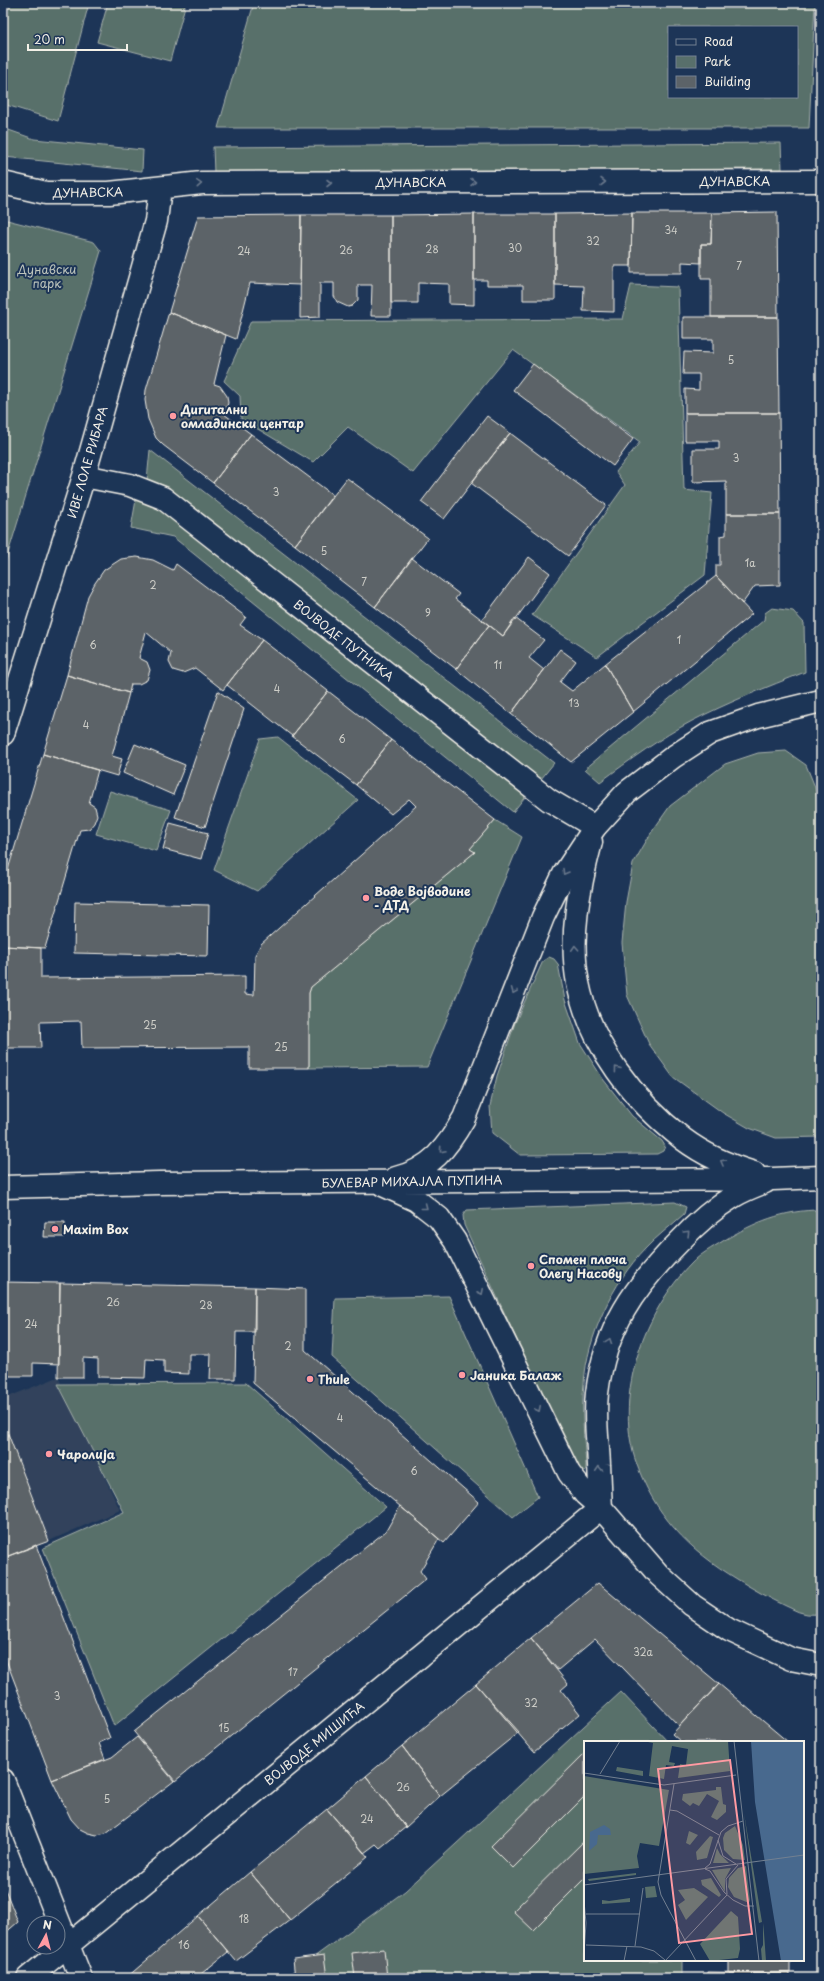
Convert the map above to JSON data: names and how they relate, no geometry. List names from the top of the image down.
{
  "streets": {
    "main road": [
      "ДУНАВСКА",
      "ИВЕ ЛОЛЕ РИБАРА",
      "ВОЈВОДЕ ПУТНИКА",
      "БУЛЕВАР МИХАЈЛА ПУПИНА",
      "ВОЈВОДЕ МИШИЋА"
    ]
  },
  "crossings": [
    ["ДУНАВСКА", "ИВЕ ЛОЛЕ РИБАРА"],
    ["ИВЕ ЛОЛЕ РИБАРА", "ВОЈВОДЕ ПУТНИКА"]
  ],
  "one_way": ["ДУНАВСКА"],
  "parks": ["Дунавски парк"],
  "places": [
    "Дигитални омладински центар",
    "Воде Војводине - ДТД",
    "Maxim Box",
    "Спомен плоча Олегу Насову",
    "Јаника Балаж",
    "Thule",
    "Чаролија"
  ],
  "house_numbers": [
    "34",
    "32",
    "30",
    "28",
    "26",
    "24",
    "7",
    "5",
    "3",
    "3",
    "5",
    "1a",
    "7",
    "2",
    "9",
    "1",
    "6",
    "11",
    "4",
    "13",
    "4",
    "6",
    "25",
    "25",
    "26",
    "28",
    "24",
    "2",
    "4",
    "6",
    "32a",
    "17",
    "3",
    "32",
    "15",
    "26",
    "5",
    "24",
    "18",
    "16"
  ],
  "legend": ["Road", "Park", "Building"],
  "scale_bar": "20 m",
  "north": "top"
}
